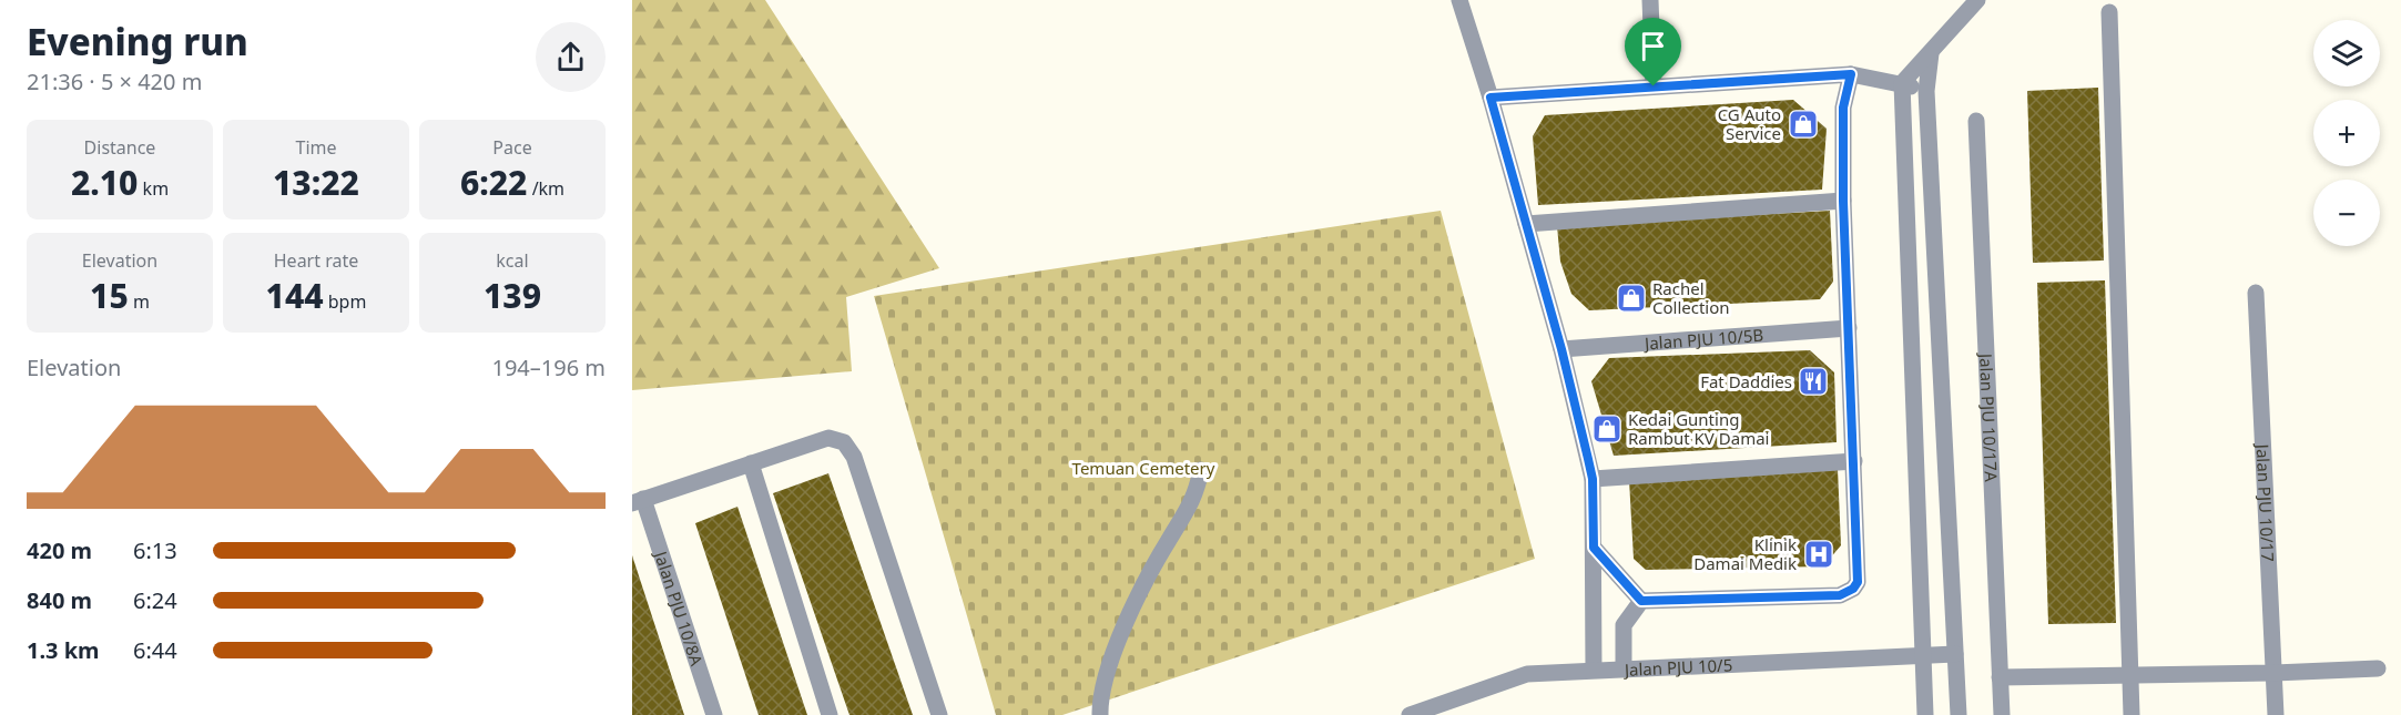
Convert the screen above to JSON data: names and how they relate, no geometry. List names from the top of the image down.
{
  "streets": {
    "street": [
      "Jalan PJU 10/5B",
      "Jalan PJU 10/17A",
      "Jalan PJU 10/17",
      "Jalan PJU 10/8A",
      "Jalan PJU 10/5"
    ]
  },
  "parks": ["Temuan Cemetery"],
  "places": {
    "shop": ["CG Auto Service", "Rachel Collection", "Kedai Gunting Rambut KV Damai"],
    "restaurant": ["Fat Daddies"],
    "hospital": ["Klinik Damai Medik"]
  },
  "page": {
    "heading": ["Evening run", "21:36 · 5 × 420 m"],
    "map_buttons": ["+", "−"],
    "stats": [
      ["Distance", "2.10 km"],
      ["Time", "13:22"],
      ["Pace", "6:22 /km"],
      ["Elevation", "15 m"],
      ["Heart rate", "144 bpm"],
      ["kcal", "139"]
    ],
    "chart": ["Elevation", "194–196 m"],
    "list": [
      {
        "name": "420 m",
        "note": "6:13"
      },
      {
        "name": "840 m",
        "note": "6:24"
      },
      {
        "name": "1.3 km",
        "note": "6:44"
      }
    ]
  }
}
